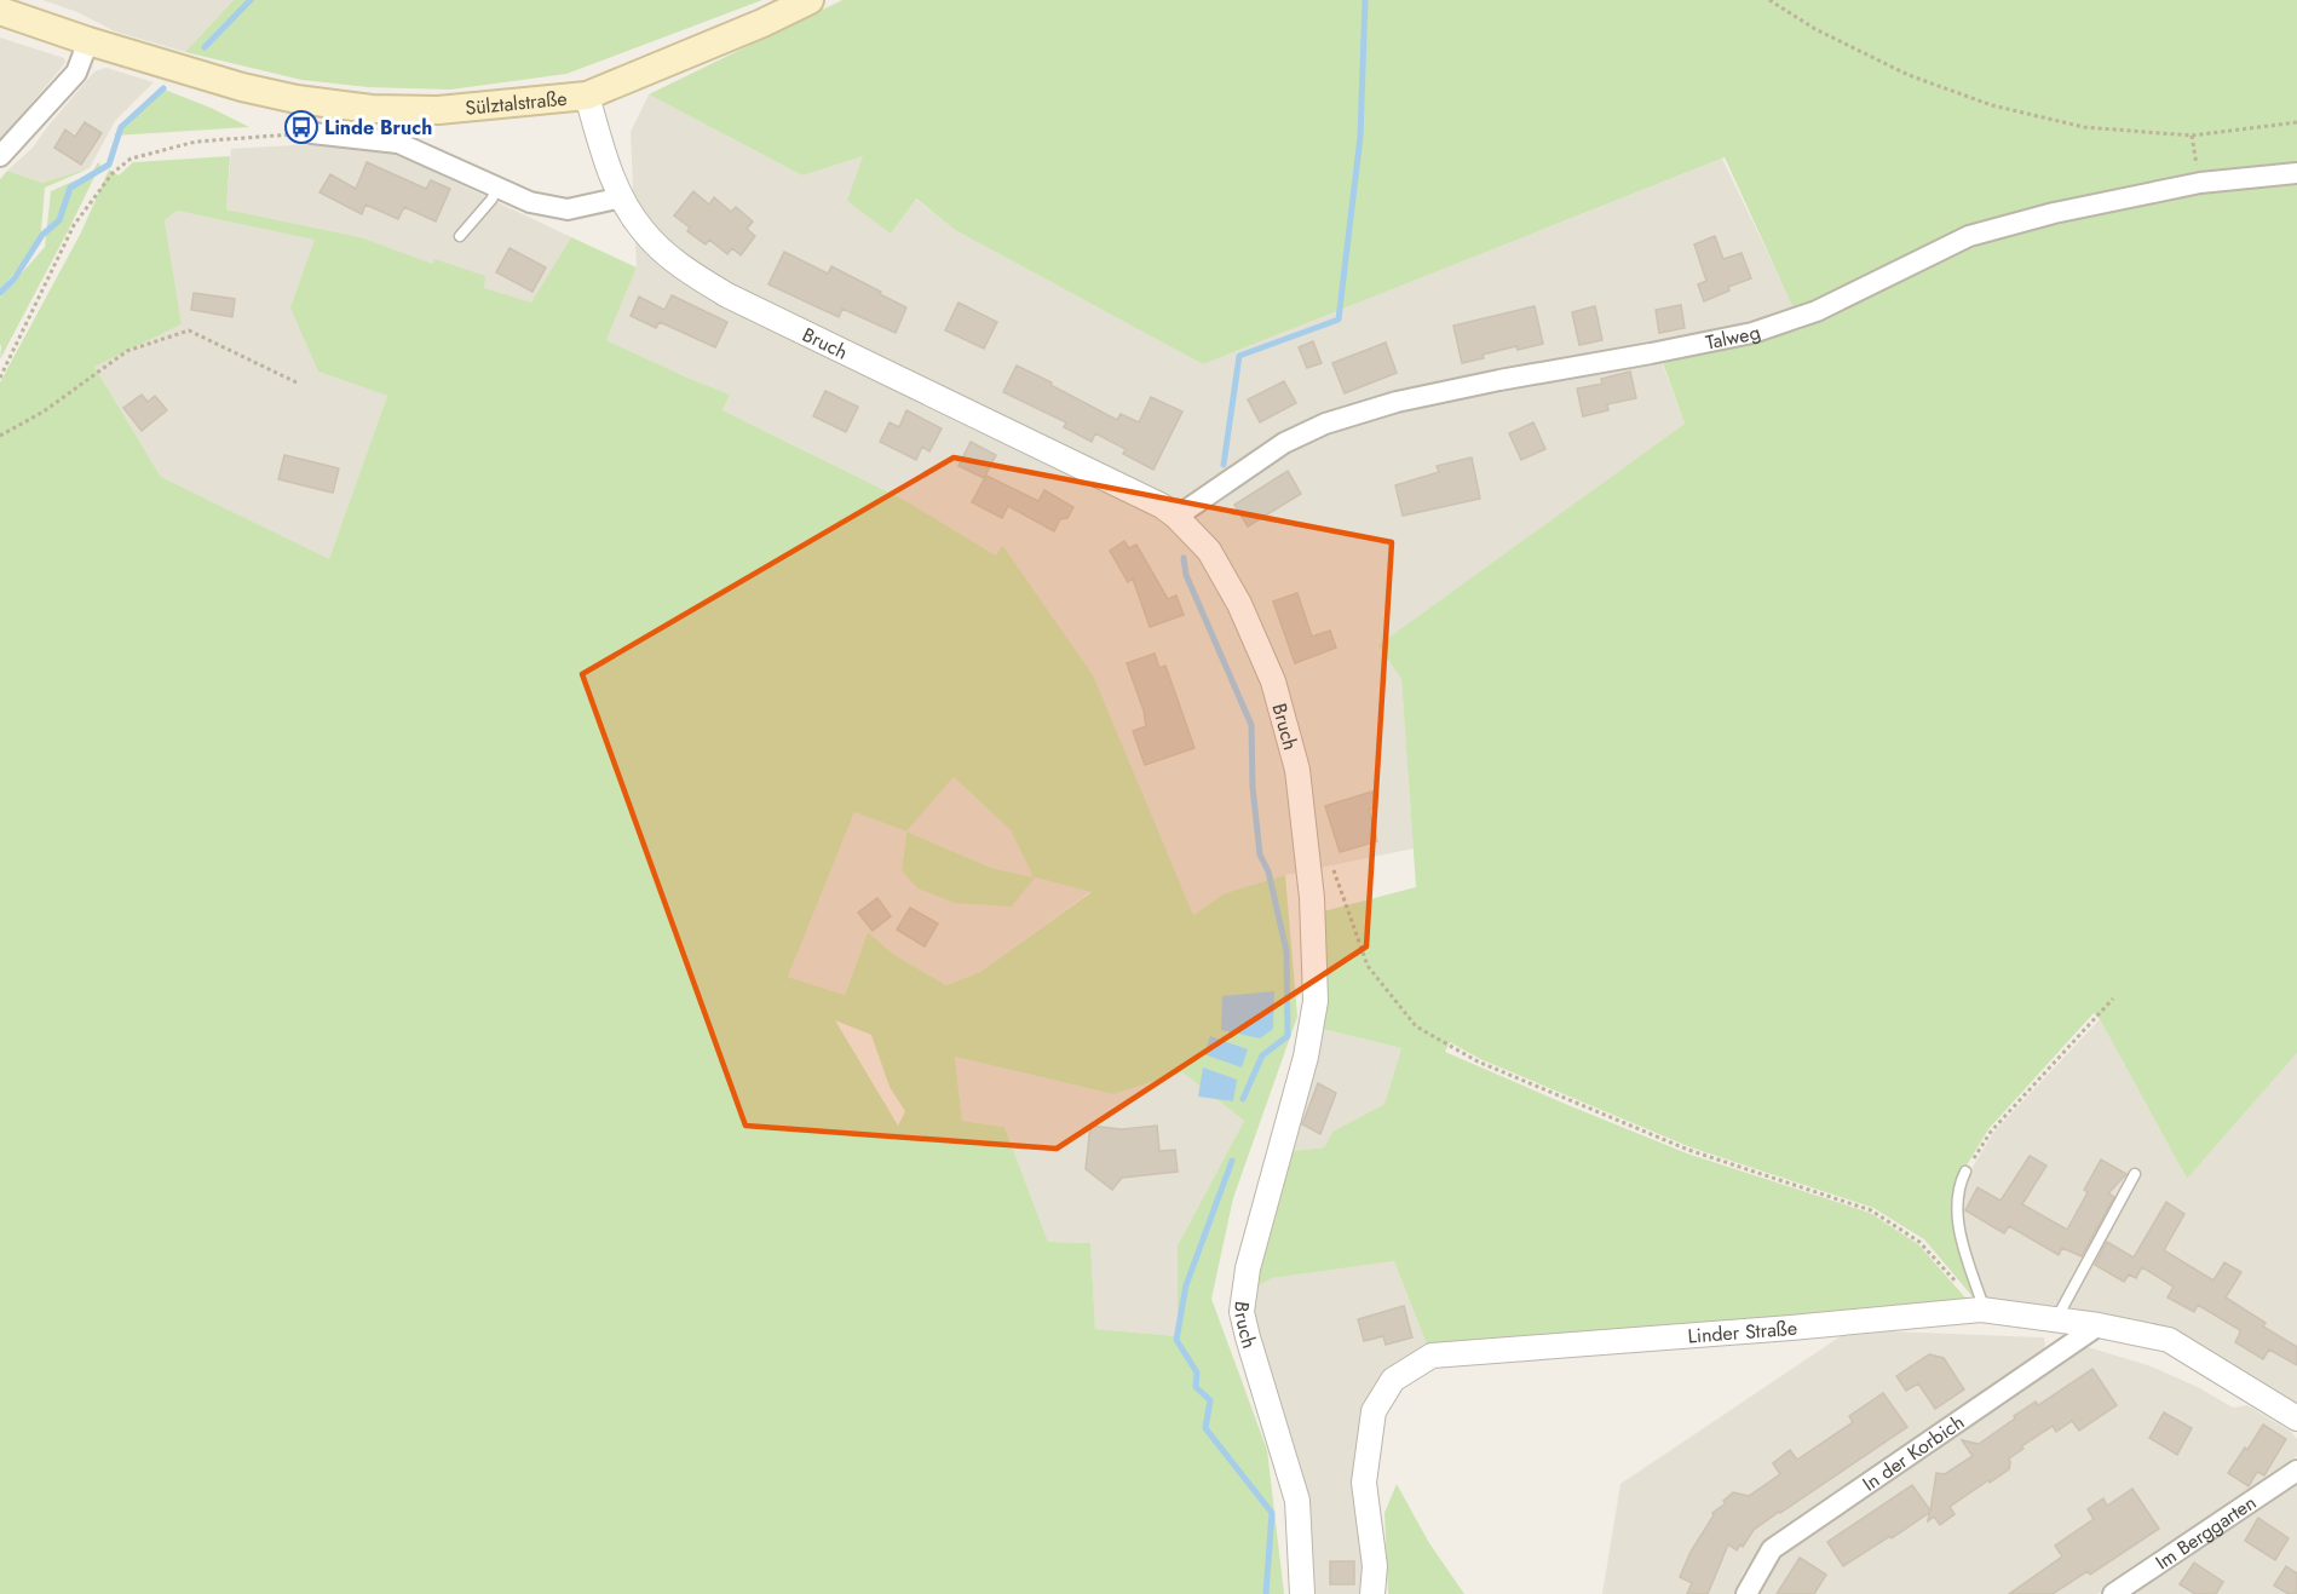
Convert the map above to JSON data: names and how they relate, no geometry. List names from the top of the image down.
{
  "streets": {
    "main road": ["Sülztalstraße"],
    "street": [
      "Talweg",
      "Bruch",
      "Linder Straße",
      "In der Korbich",
      "Im Berggarten"
    ]
  },
  "crossings": [
    ["Sülztalstraße", "Bruch"],
    ["Talweg", "Bruch"],
    ["Linder Straße", "In der Korbich"]
  ],
  "places": {
    "bus stop": ["Linde Bruch"]
  }
}
